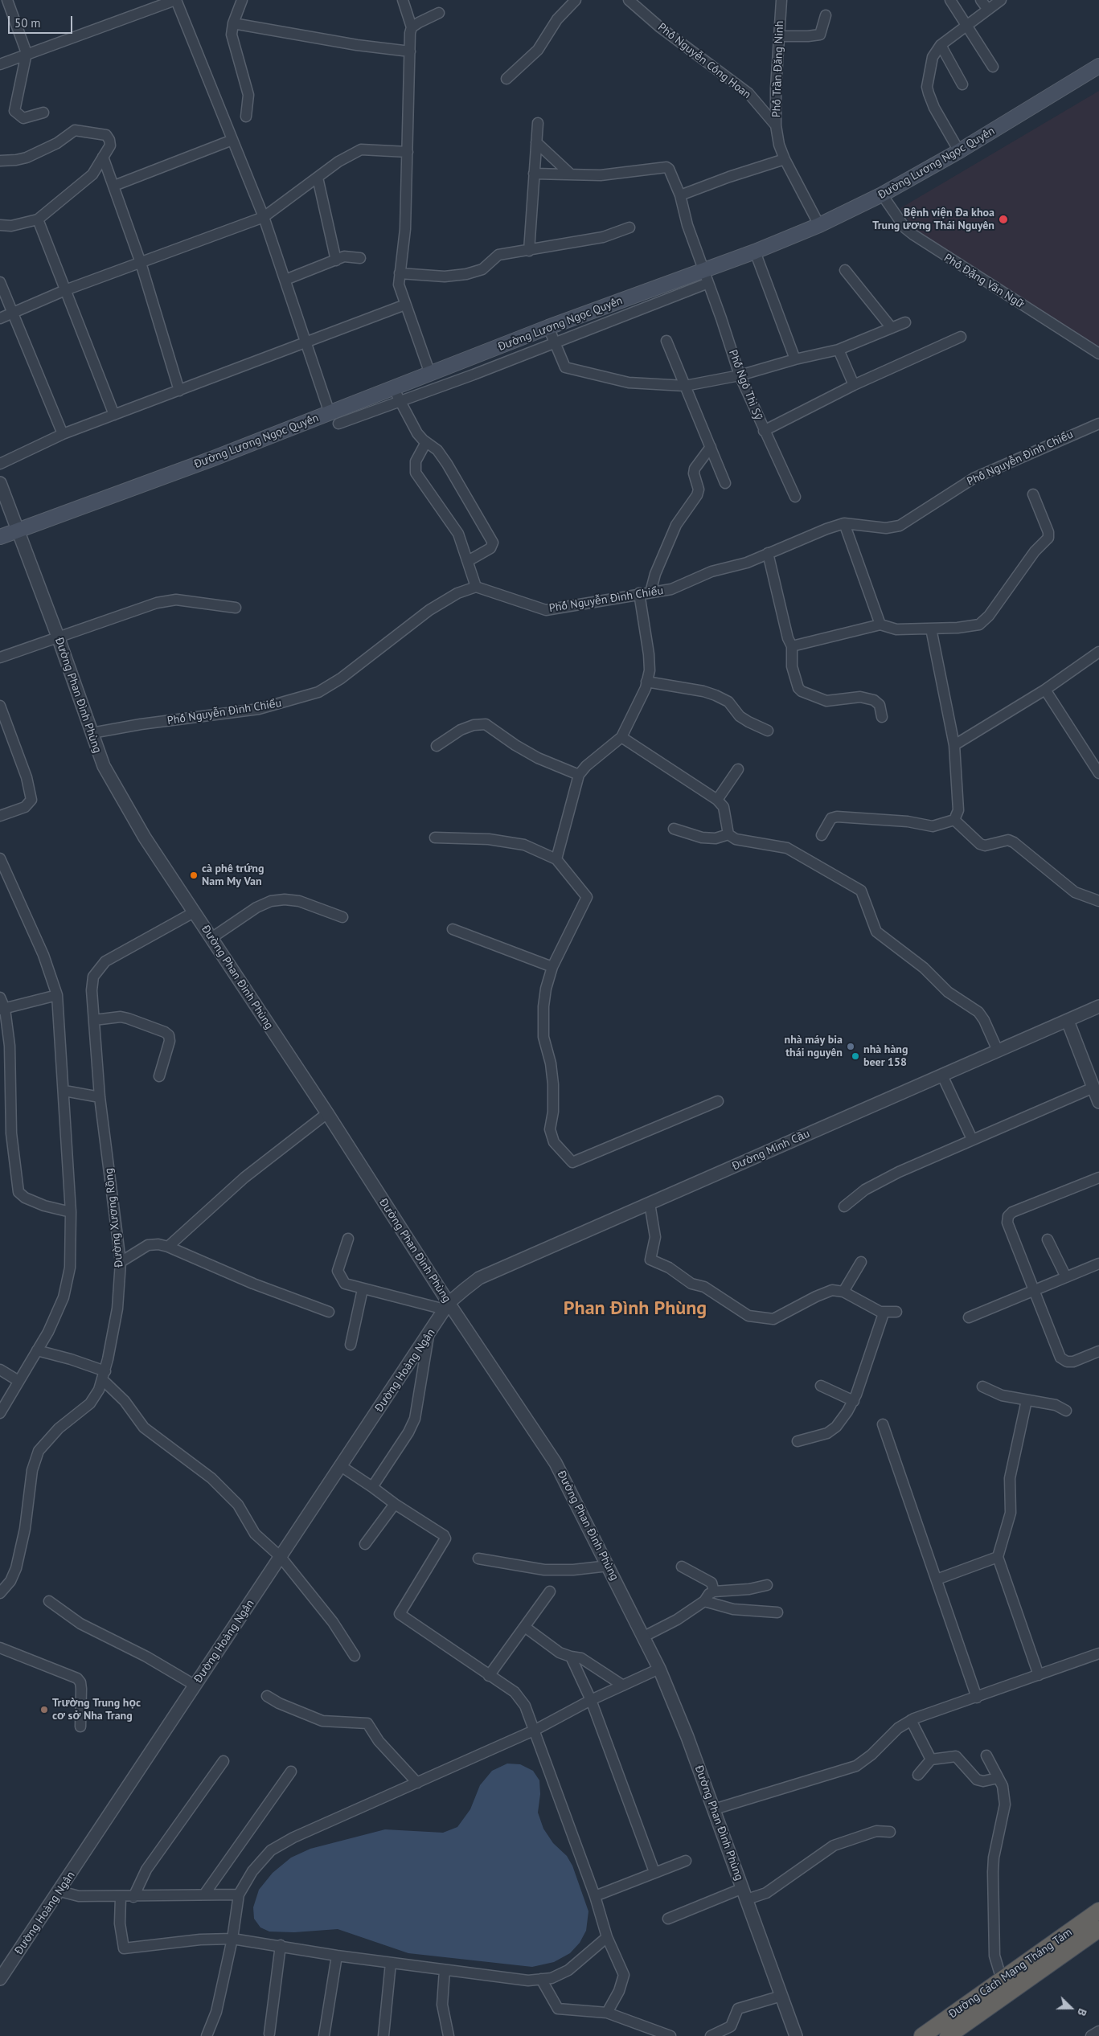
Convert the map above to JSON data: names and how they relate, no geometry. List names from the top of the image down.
{
  "streets": {
    "highway": ["Đường Cách Mạng Tháng Tám"],
    "main road": ["Đường Lương Ngọc Quyến"],
    "street": [
      "Phố Nguyễn Công Hoan",
      "Phố Trần Đăng Ninh",
      "Phố Đặng Văn Ngữ",
      "Phố Ngô Thì Sỹ",
      "Phố Nguyễn Đình Chiểu",
      "Đường Phan Đình Phùng",
      "Đường Minh Cầu",
      "Đường Xương Rồng",
      "Đường Hoàng Ngân"
    ]
  },
  "crossings": [
    ["Phố Nguyễn Công Hoan", "Phố Trần Đăng Ninh"],
    ["Phố Trần Đăng Ninh", "Đường Lương Ngọc Quyến"],
    ["Đường Lương Ngọc Quyến", "Phố Đặng Văn Ngữ"],
    ["Đường Lương Ngọc Quyến", "Phố Ngô Thì Sỹ"],
    ["Đường Lương Ngọc Quyến", "Đường Phan Đình Phùng"],
    ["Phố Nguyễn Đình Chiểu", "Đường Phan Đình Phùng"],
    ["Đường Phan Đình Phùng", "Đường Minh Cầu"],
    ["Đường Phan Đình Phùng", "Đường Xương Rồng"],
    ["Đường Phan Đình Phùng", "Đường Hoàng Ngân"],
    ["Đường Minh Cầu", "Đường Hoàng Ngân"]
  ],
  "districts": ["Phan Đình Phùng"],
  "places": [
    "Bệnh viện Đa khoa Trung ương Thái Nguyên",
    "cà phê trứng Nam My Van",
    "nhà máy bia thái nguyên",
    "nhà hàng beer 158",
    "Trường Trung học cơ sở Nha Trang"
  ],
  "scale_bar": "50 m",
  "north": "right"
}
